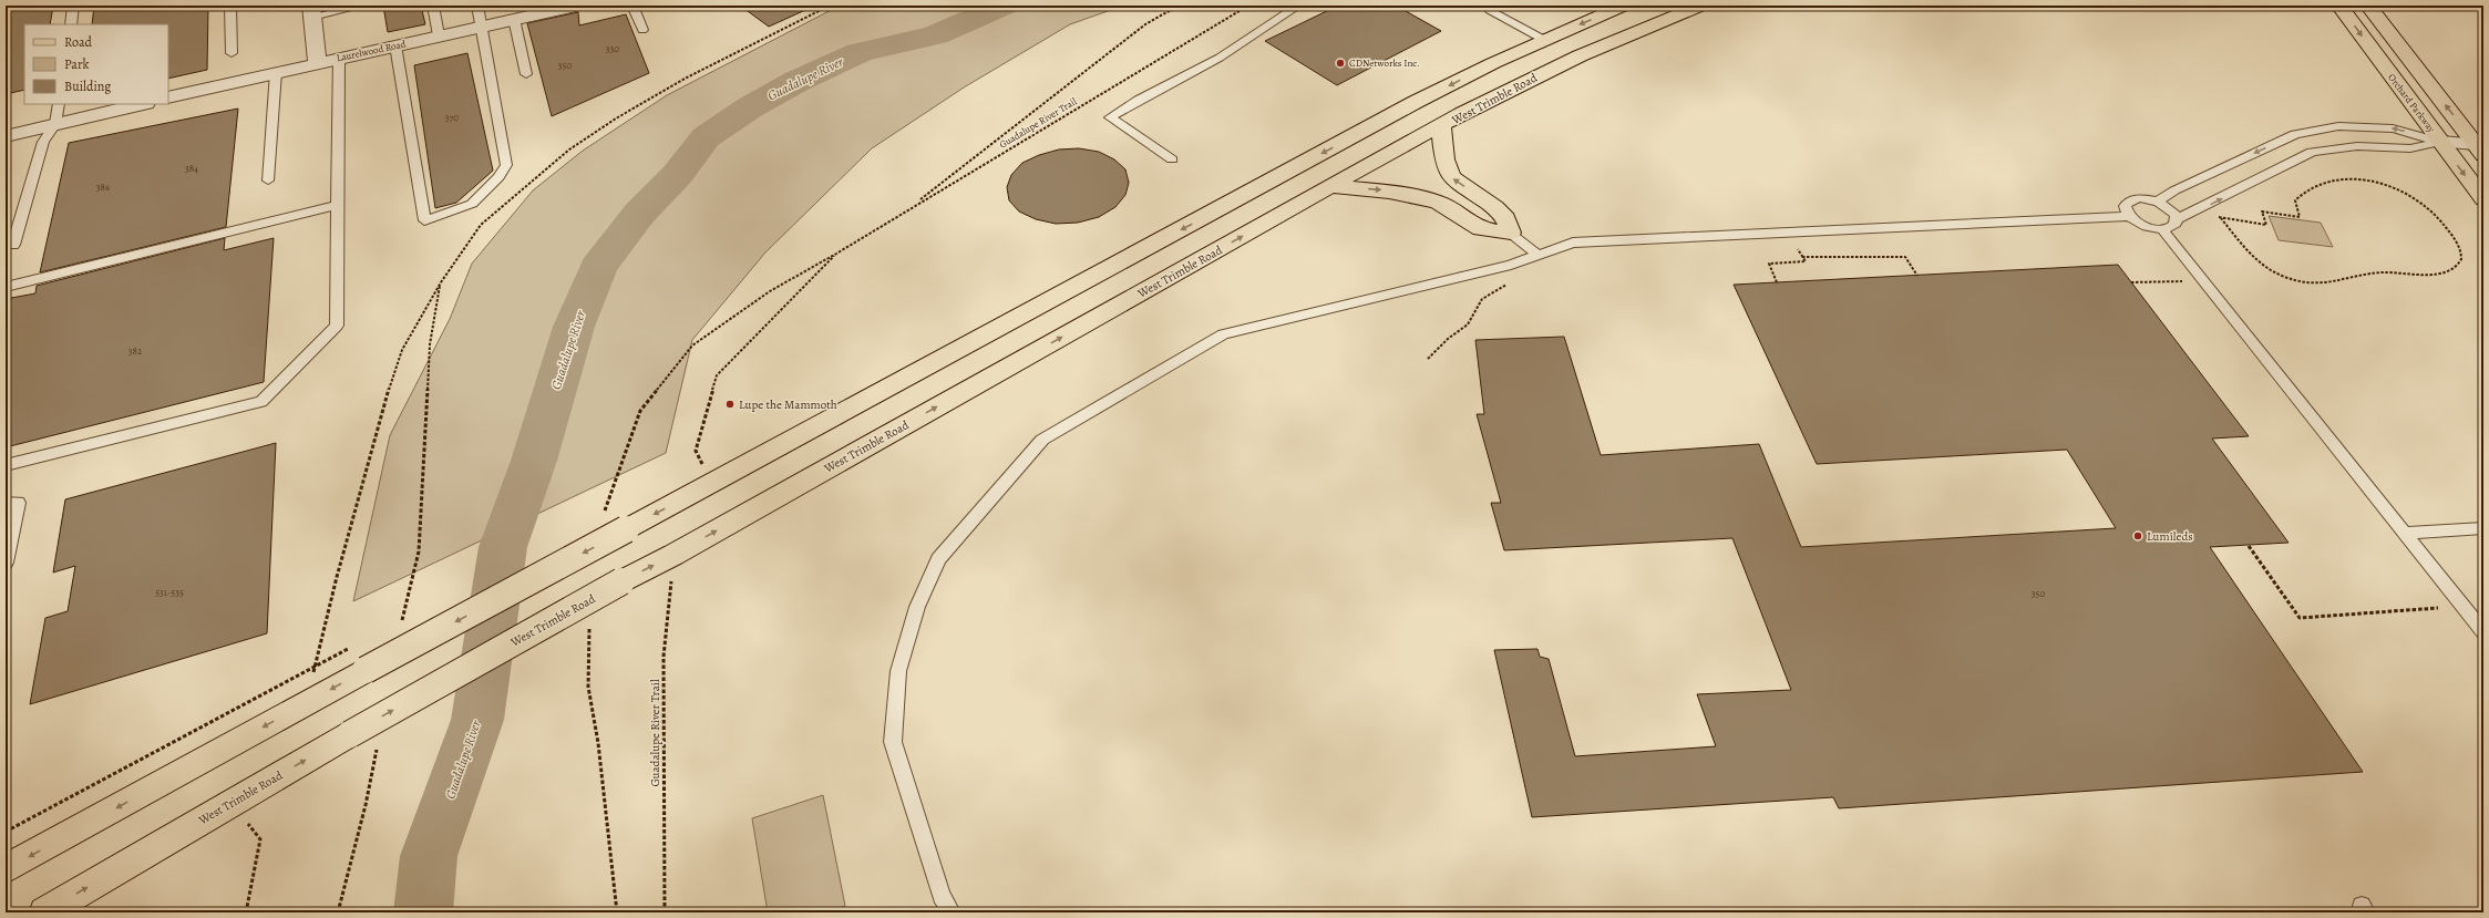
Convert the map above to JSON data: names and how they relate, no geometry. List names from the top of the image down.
{
  "streets": {
    "main road": ["West Trimble Road", "Orchard Parkway"],
    "street": ["Laurelwood Road"],
    "path": ["Guadalupe River Trail"]
  },
  "crossings": [
    ["West Trimble Road", "Guadalupe River Trail"]
  ],
  "water": ["Guadalupe River"],
  "places": ["CDNetworks Inc.", "Lupe the Mammoth", "Lumileds"],
  "house_numbers": [
    "330",
    "350",
    "370",
    "384",
    "386",
    "382",
    "531-535",
    "350"
  ],
  "legend": ["Road", "Park", "Building"]
}
